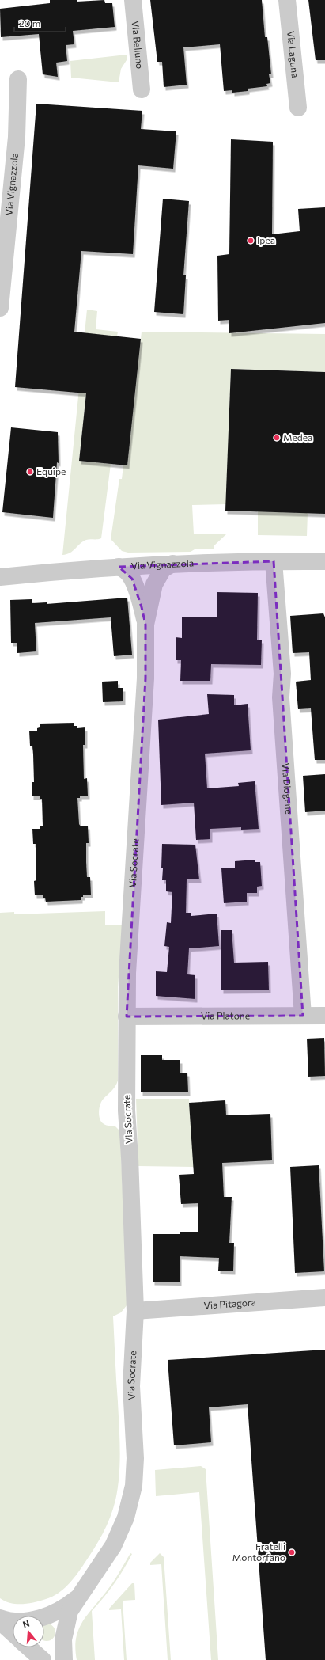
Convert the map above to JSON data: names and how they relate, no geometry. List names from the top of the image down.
{
  "streets": {
    "street": [
      "Via Belluno",
      "Via Laguna",
      "Via Vignazzola",
      "Via Diogene",
      "Via Socrate",
      "Via Platone",
      "Via Pitagora"
    ]
  },
  "crossings": [
    ["Via Vignazzola", "Via Diogene"],
    ["Via Vignazzola", "Via Socrate"],
    ["Via Diogene", "Via Platone"],
    ["Via Socrate", "Via Platone"],
    ["Via Socrate", "Via Pitagora"]
  ],
  "places": [
    "Ipea",
    "Medea",
    "Equipe",
    "Fratelli Montorfano"
  ],
  "scale_bar": "20 m",
  "north": "top"
}
